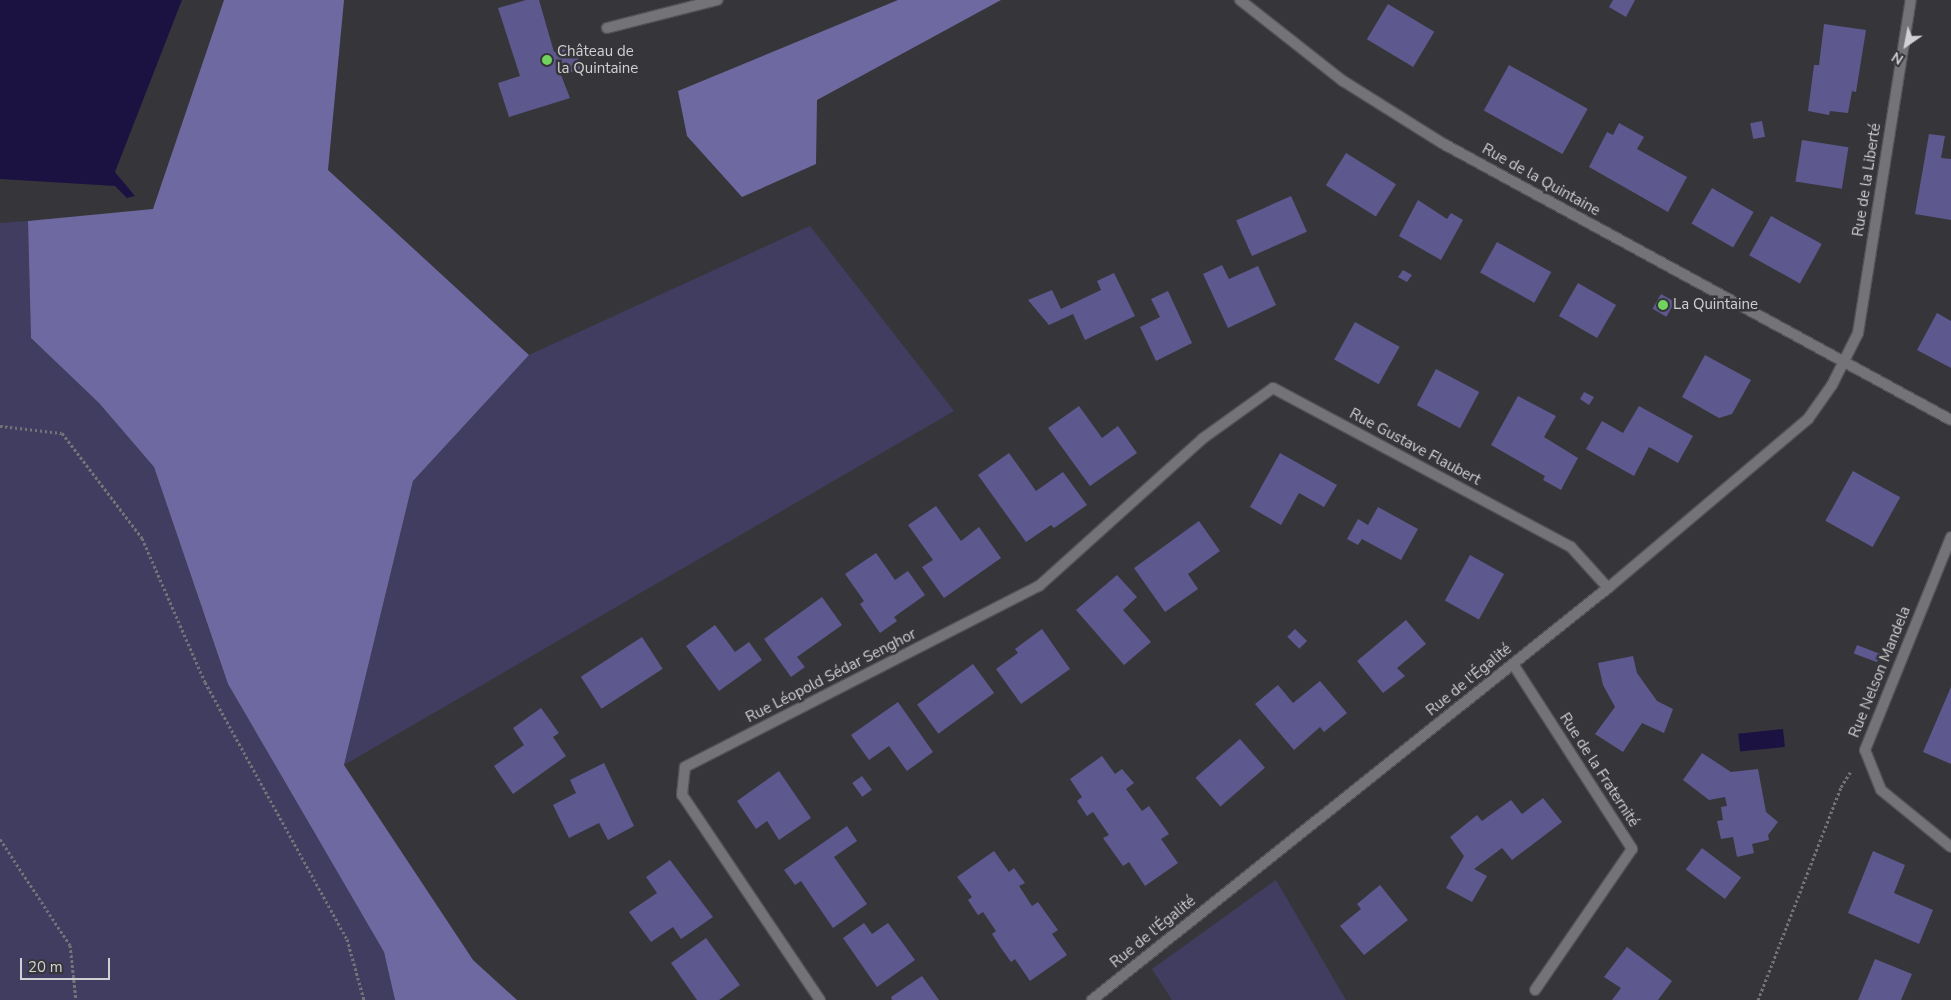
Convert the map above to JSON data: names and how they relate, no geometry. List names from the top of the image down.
{
  "streets": {
    "street": [
      "Rue de la Quintaine",
      "Rue de la Liberté",
      "Rue Gustave Flaubert",
      "Rue Nelson Mandela",
      "Rue Léopold Sédar Senghor",
      "Rue de l'Égalité",
      "Rue de la Fraternité"
    ]
  },
  "crossings": [
    ["Rue de la Quintaine", "Rue de la Liberté"],
    ["Rue de la Quintaine", "Rue de l'Égalité"],
    ["Rue de la Liberté", "Rue de l'Égalité"],
    ["Rue Gustave Flaubert", "Rue Léopold Sédar Senghor"],
    ["Rue Gustave Flaubert", "Rue de l'Égalité"],
    ["Rue de l'Égalité", "Rue de la Fraternité"]
  ],
  "places": ["Château de la Quintaine", "La Quintaine"],
  "scale_bar": "20 m",
  "north": "bottom left"
}
